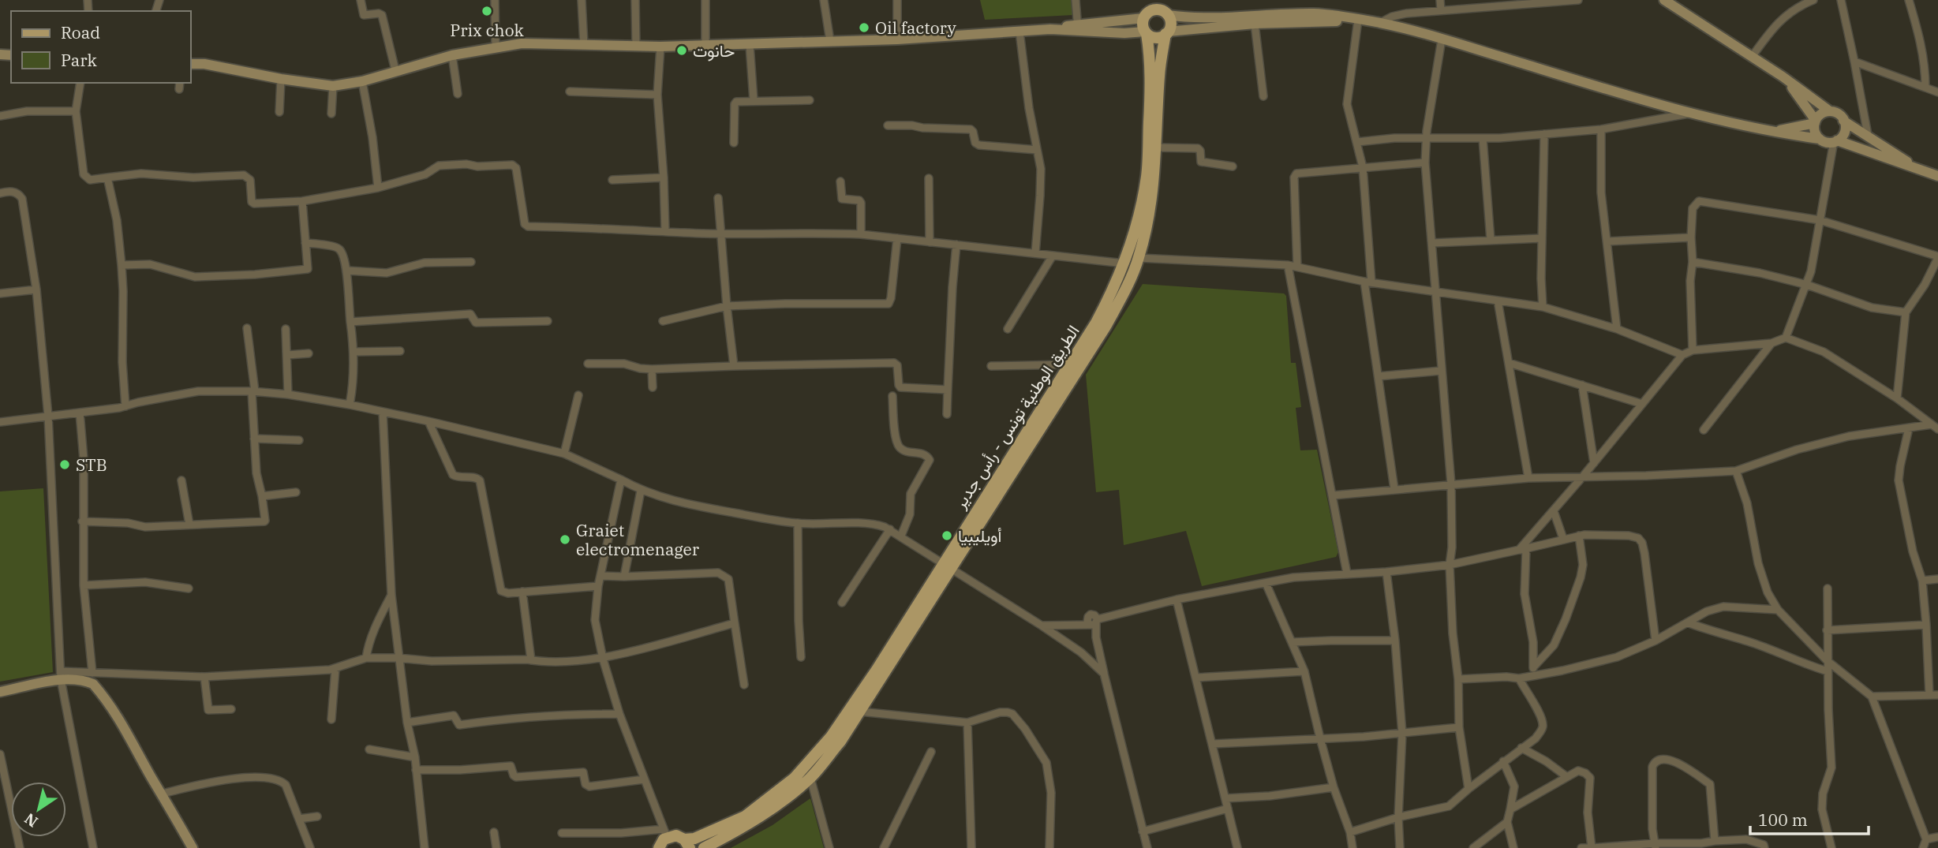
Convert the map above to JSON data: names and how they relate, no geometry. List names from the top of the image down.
{
  "streets": {
    "main road": ["الطريق الوطنية تونس - رأس جدير"]
  },
  "places": [
    "Prix chok",
    "Oil factory",
    "حانوت",
    "STB",
    "أويليبيا",
    "Graiet electromenager"
  ],
  "legend": ["Road", "Park"],
  "scale_bar": "100 m",
  "north": "bottom left"
}
